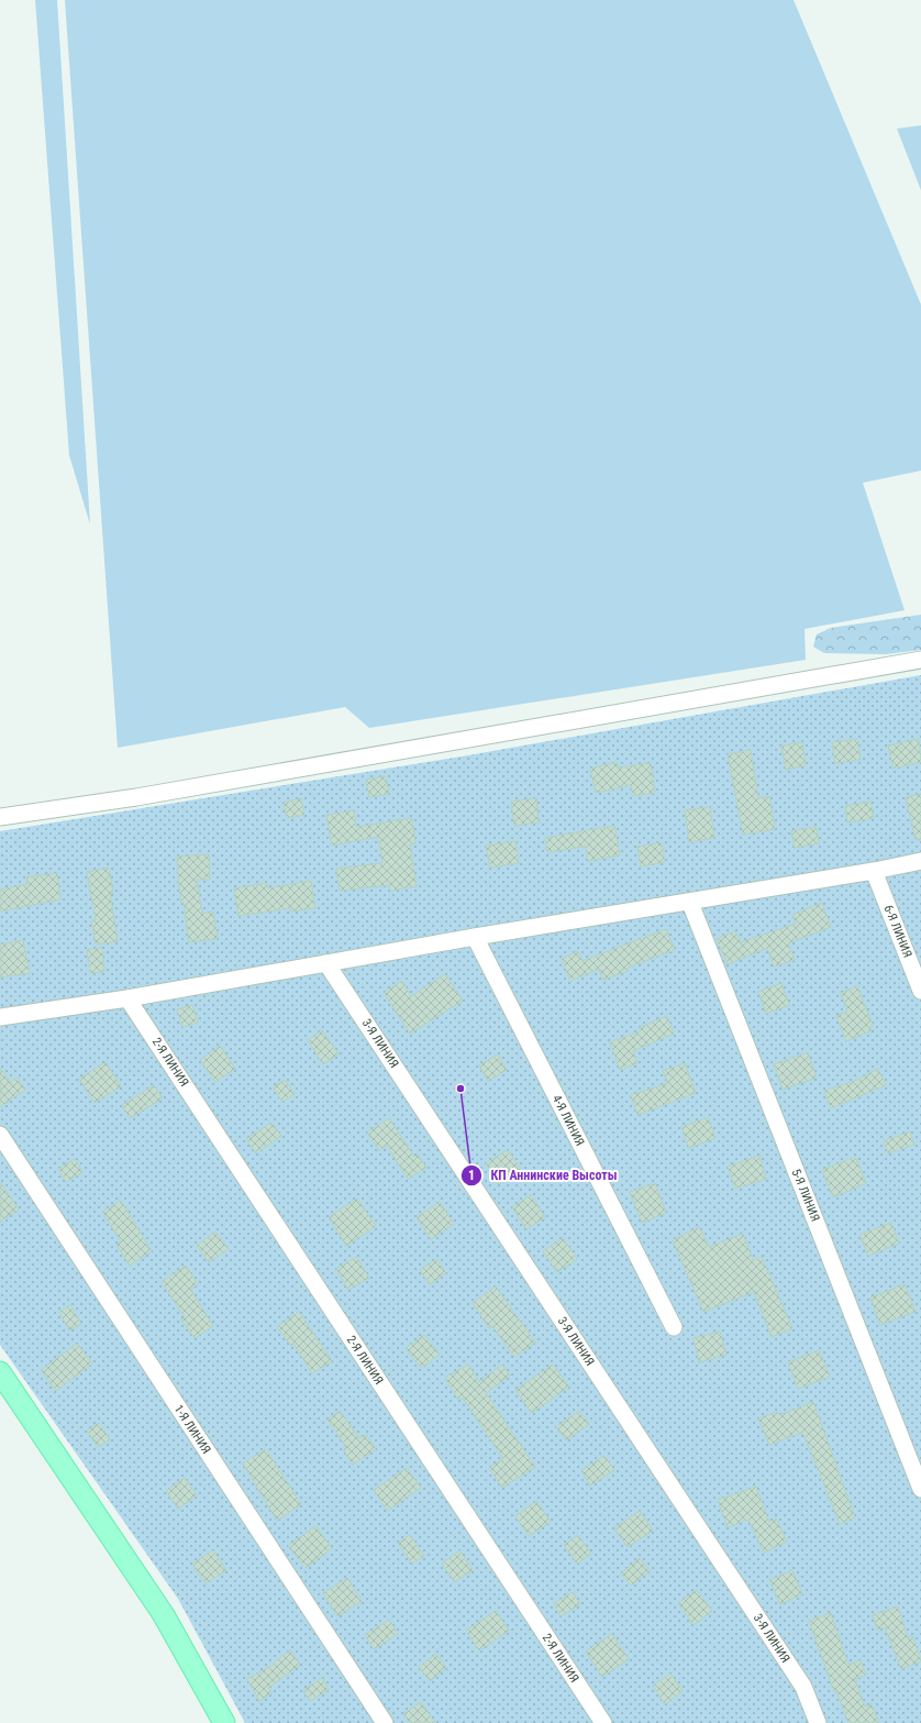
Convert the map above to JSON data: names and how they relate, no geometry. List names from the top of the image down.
{
  "streets": {
    "street": [
      "6-Я ЛИНИЯ",
      "3-Я ЛИНИЯ",
      "2-Я ЛИНИЯ",
      "4-Я ЛИНИЯ",
      "5-Я ЛИНИЯ",
      "1-Я ЛИНИЯ"
    ]
  },
  "places": ["КП Аннинские Высоты"]
}
